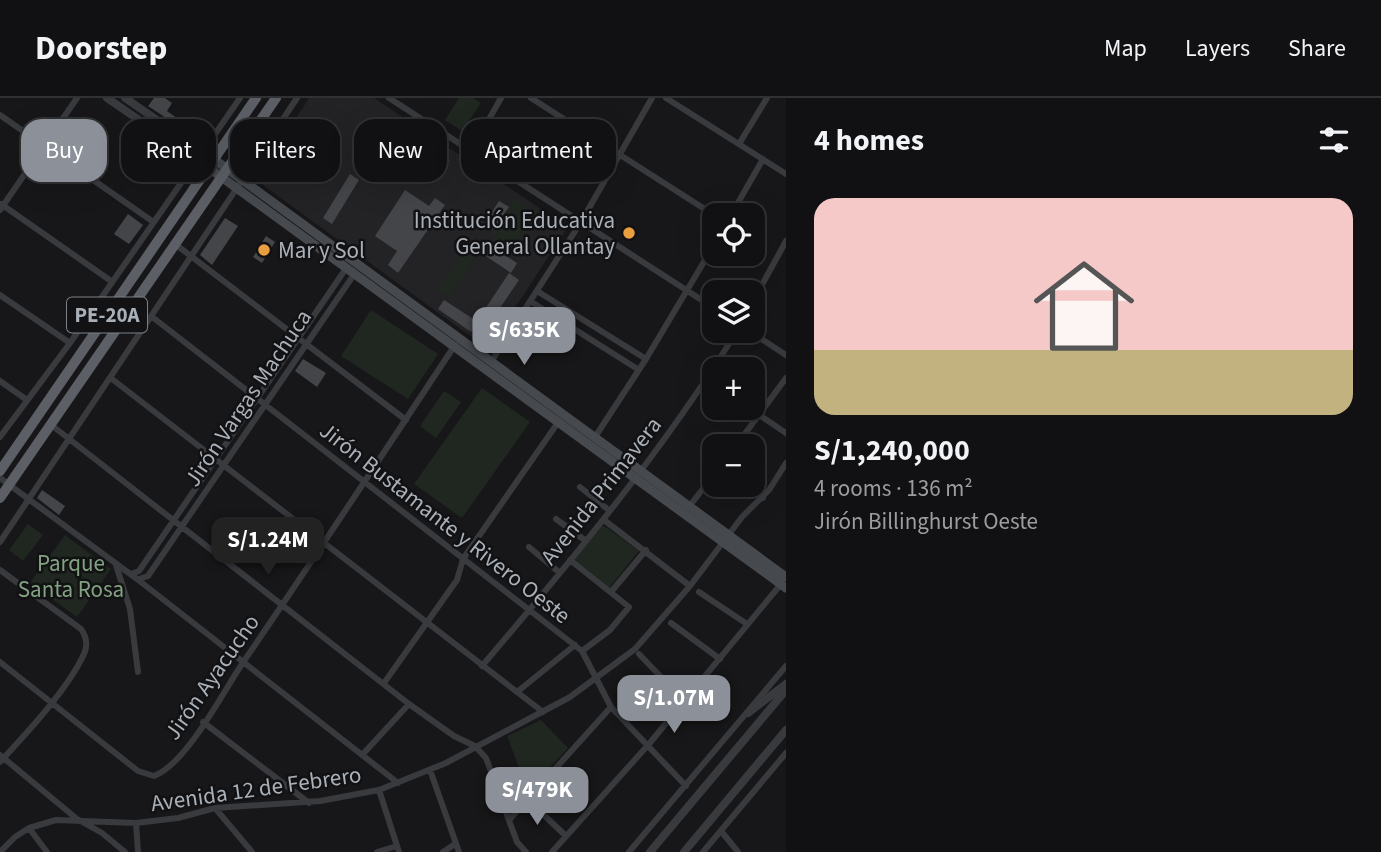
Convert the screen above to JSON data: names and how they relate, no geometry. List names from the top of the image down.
{
  "streets": {
    "highway": ["PE-20A"],
    "street": [
      "Jirón Vargas Machuca",
      "Avenida Primavera",
      "Jirón Bustamante y Rivero Oeste",
      "Jirón Ayacucho",
      "Avenida 12 de Febrero"
    ]
  },
  "crossings": [
    ["Jirón Vargas Machuca", "Jirón Bustamante y Rivero Oeste"],
    ["Avenida Primavera", "Jirón Bustamante y Rivero Oeste"],
    ["Jirón Bustamante y Rivero Oeste", "Jirón Ayacucho"],
    ["Jirón Bustamante y Rivero Oeste", "Avenida 12 de Febrero"]
  ],
  "parks": ["Parque Santa Rosa"],
  "places": ["Institución Educativa General Ollantay", "Mar y Sol"],
  "page": {
    "header": "Doorstep",
    "nav": ["Map", "Layers", "Share"],
    "heading": "4 homes",
    "chip": [
      "Buy",
      "Rent",
      "Filters",
      "New",
      "Apartment"
    ],
    "list": [
      {
        "name": "S/1,240,000",
        "note": "4 rooms · 136 m² · Jirón Billinghurst Oeste"
      }
    ],
    "map_buttons": ["+", "−"],
    "price": [
      "S/635K",
      "S/1.24M",
      "S/1.07M",
      "S/479K"
    ]
  }
}
